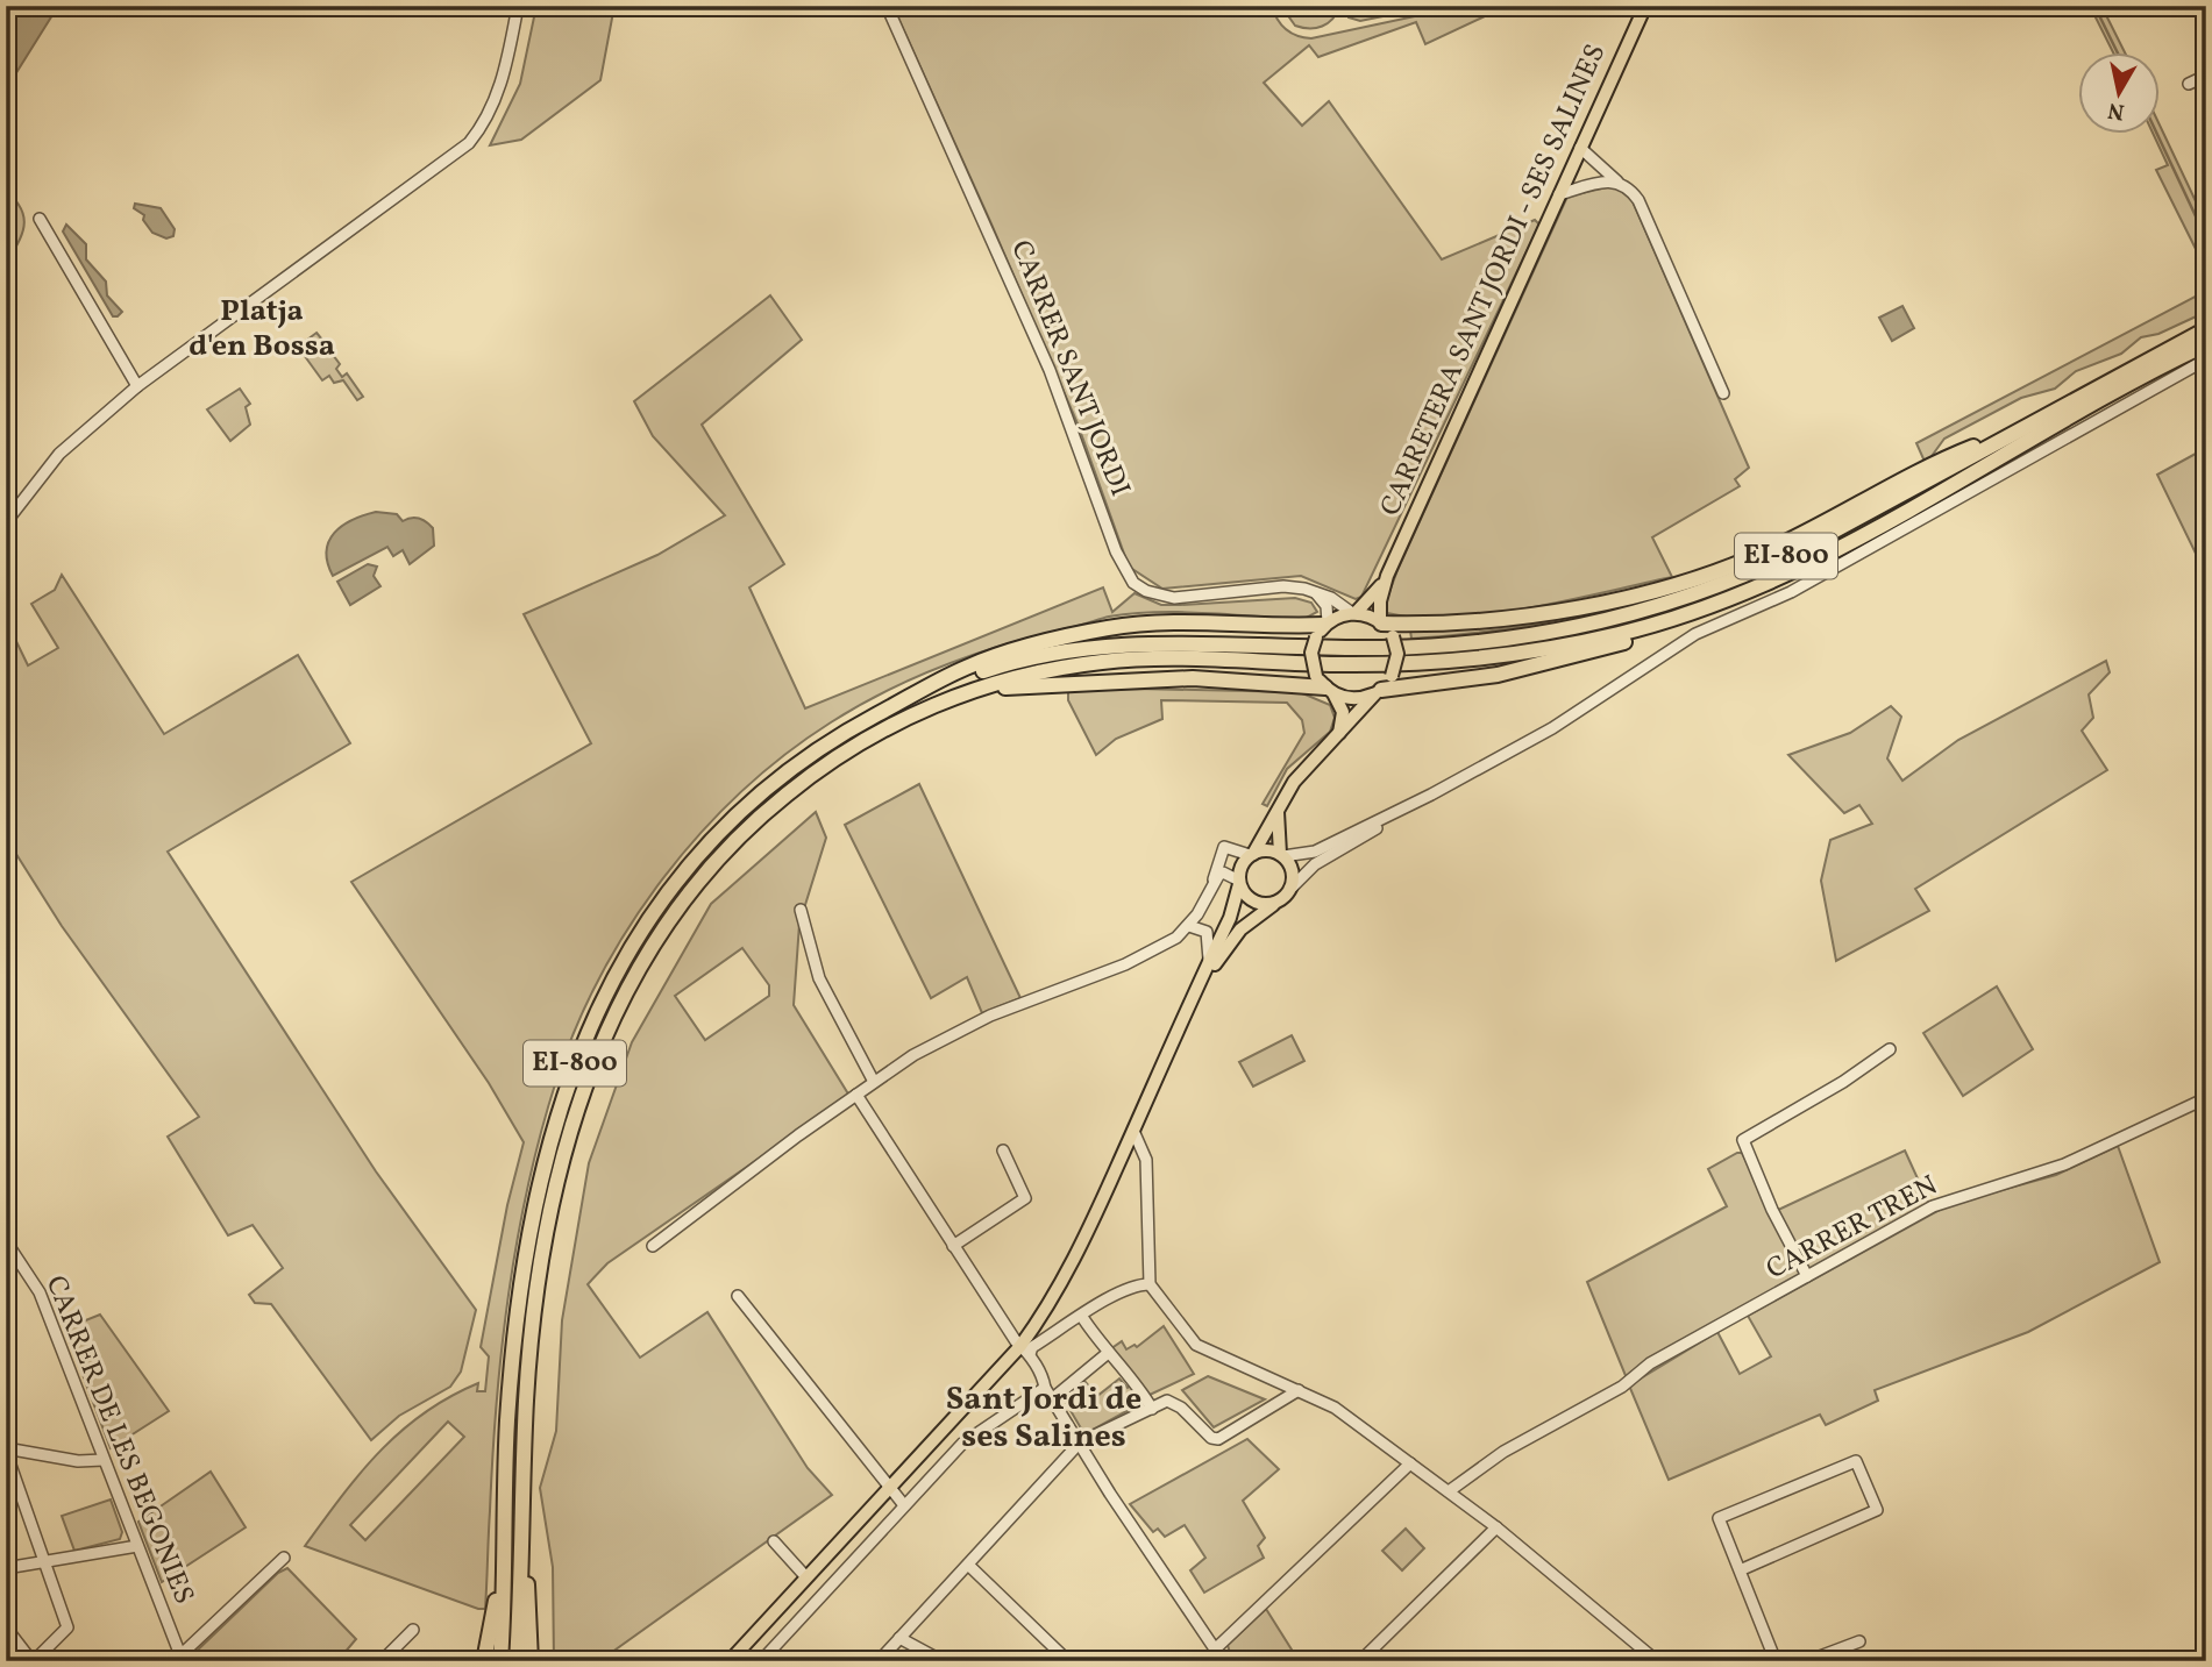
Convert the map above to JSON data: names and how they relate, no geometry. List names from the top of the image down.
{
  "streets": {
    "highway": ["EI-800"],
    "main road": ["CARRETERA SANT JORDI - SES SALINES"],
    "street": ["CARRER SANT JORDI", "CARRER TREN", "CARRER DE LES BEGONIES"]
  },
  "crossings": [
    ["CARRETERA SANT JORDI - SES SALINES", "CARRER SANT JORDI"]
  ],
  "districts": ["Platja d'en Bossa", "Sant Jordi de ses Salines"],
  "north": "bottom"
}
